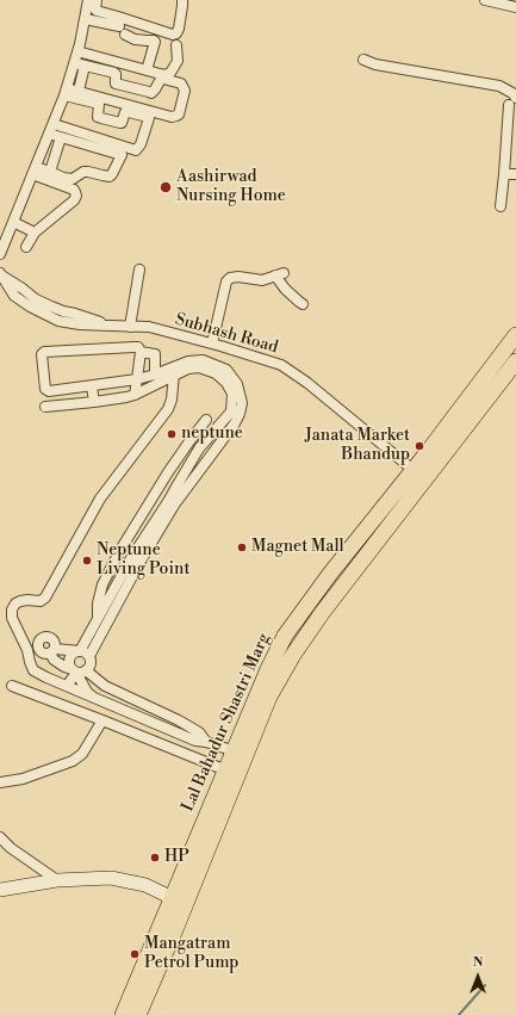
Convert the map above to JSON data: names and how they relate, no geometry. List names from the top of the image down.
{
  "streets": {
    "main road": ["Lal Bahadur Shastri Marg"],
    "street": ["Subhash Road"]
  },
  "crossings": [
    ["Subhash Road", "Lal Bahadur Shastri Marg"]
  ],
  "places": [
    "Aashirwad Nursing Home",
    "neptune",
    "Janata Market Bhandup",
    "Magnet Mall",
    "Neptune Living Point",
    "HP",
    "Mangatram Petrol Pump"
  ],
  "north": "top"
}
